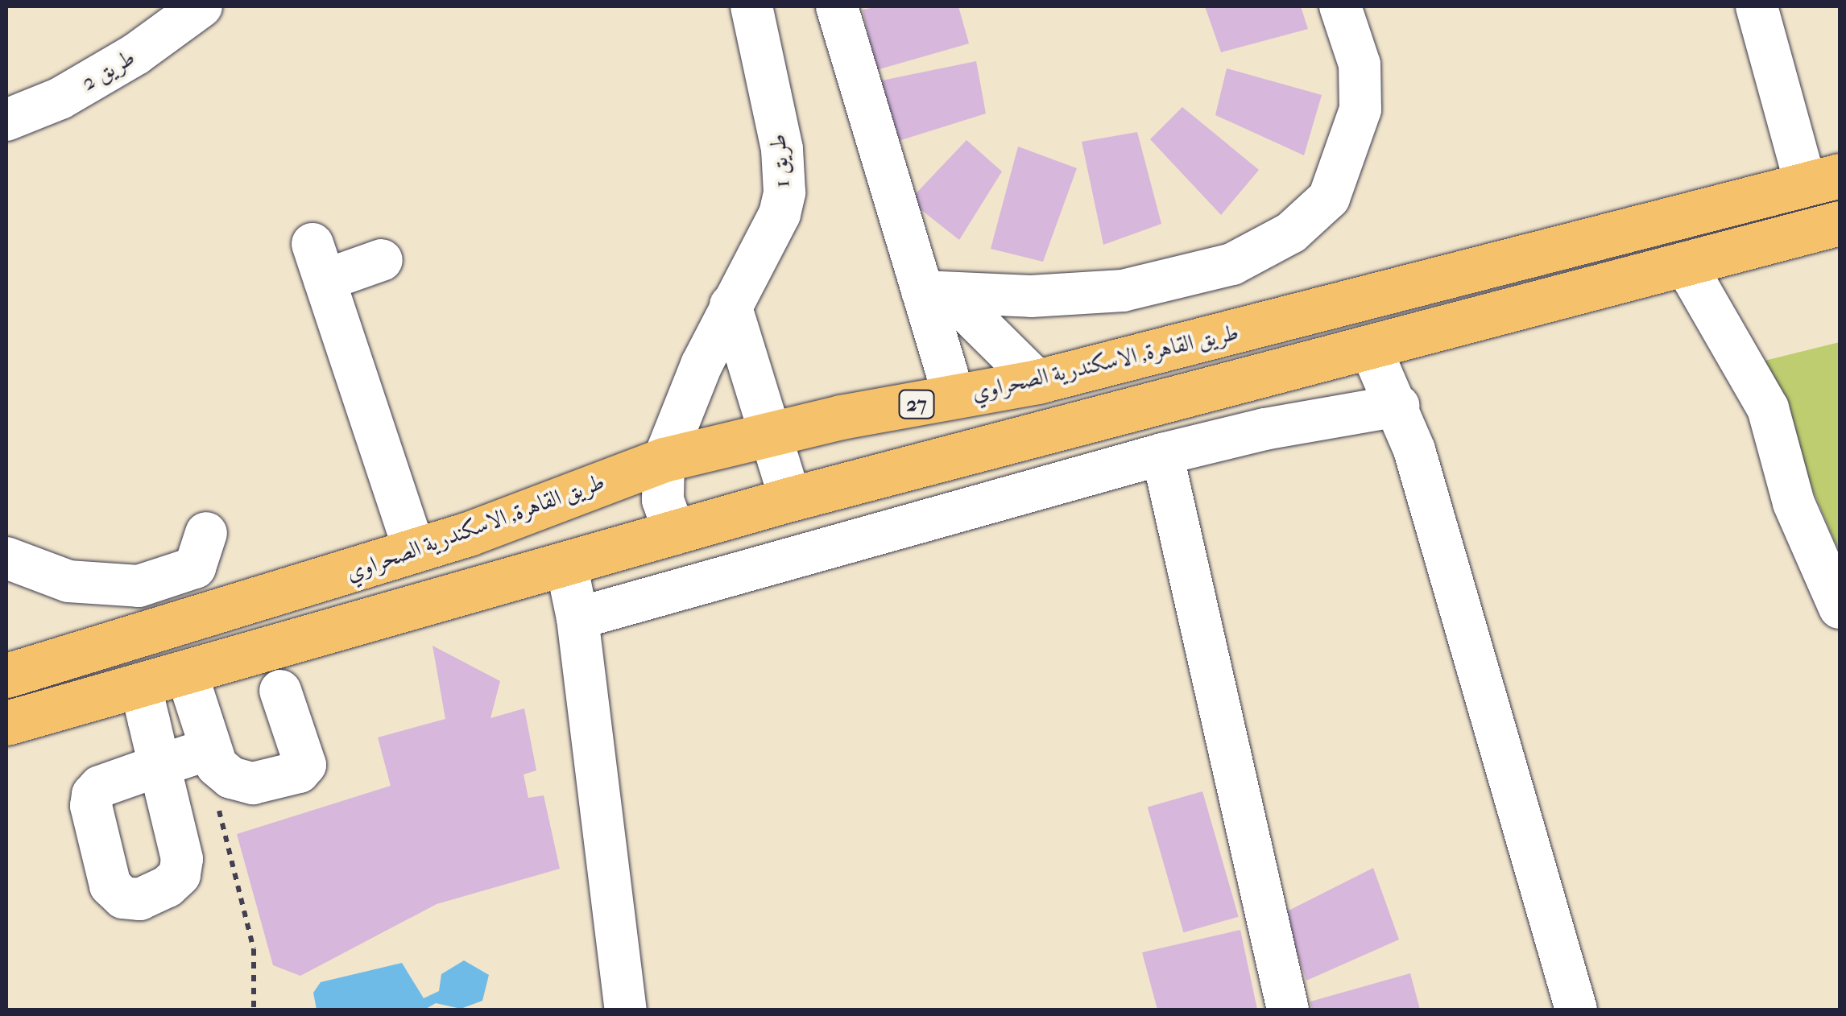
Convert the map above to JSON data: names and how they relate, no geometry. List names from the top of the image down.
{
  "streets": {
    "highway": ["طريق القاهرة, الاسكندرية الصحراوي", "27"],
    "street": ["طريق 2", "طريق 1"]
  },
  "crossings": [
    ["طريق 1", "طريق القاهرة, الاسكندرية الصحراوي"]
  ]
}
